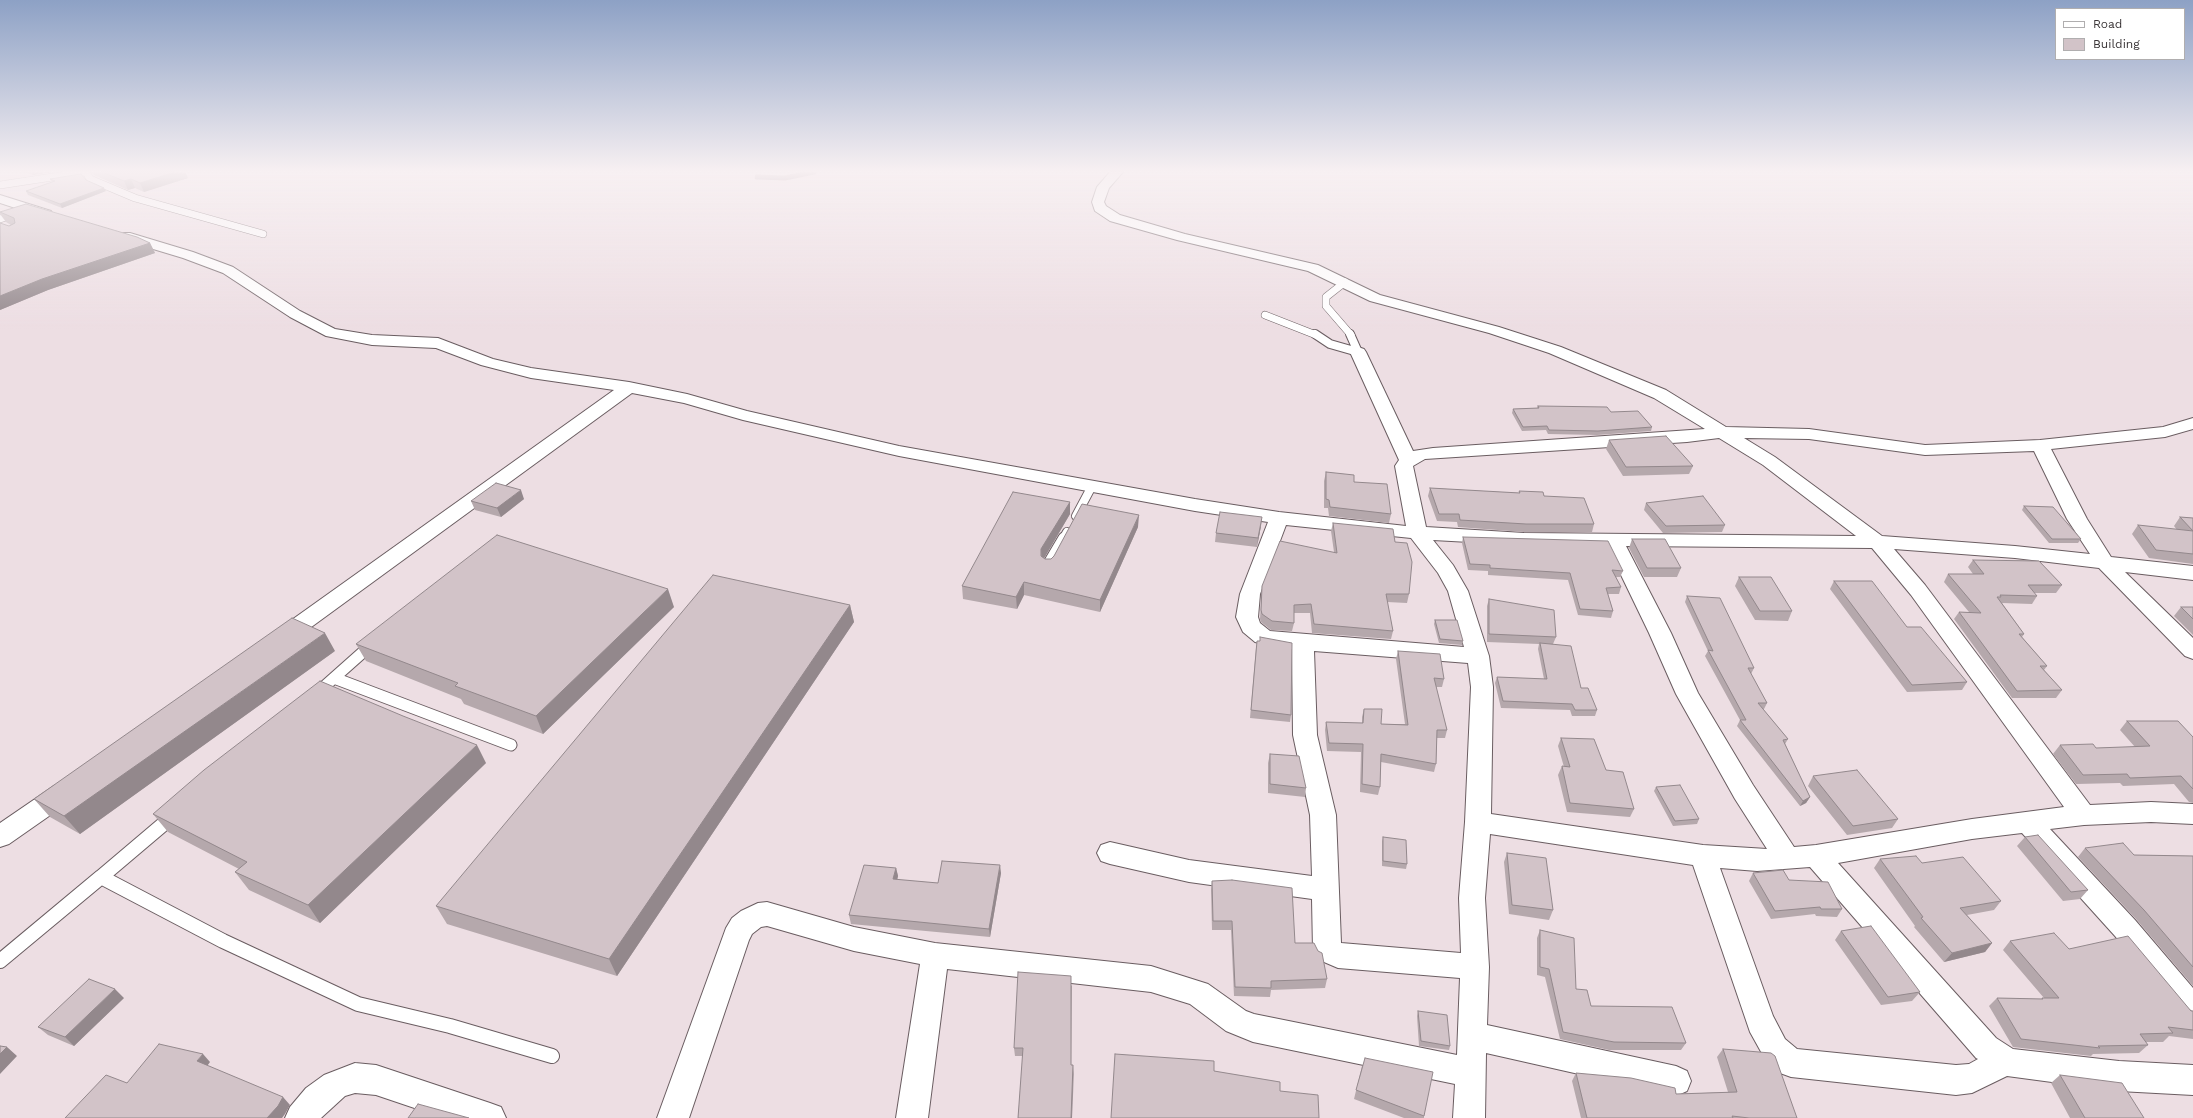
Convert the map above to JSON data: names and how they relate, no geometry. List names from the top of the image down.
{
  "legend": ["Road", "Building"]
}
